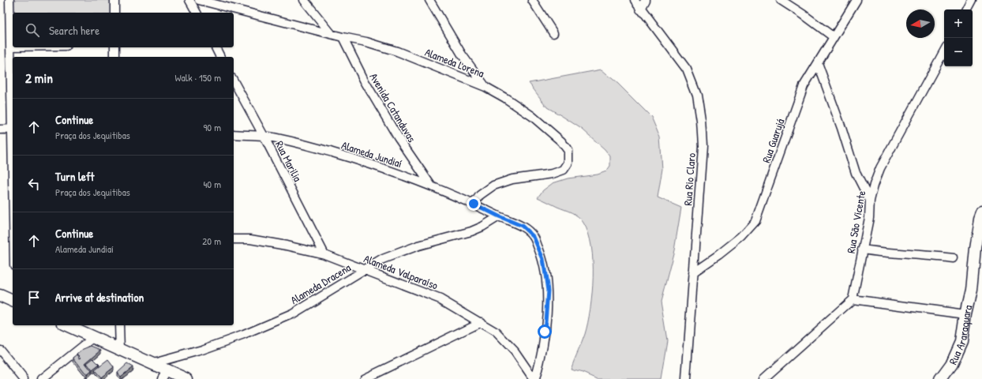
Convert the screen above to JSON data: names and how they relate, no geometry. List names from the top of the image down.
{
  "streets": {
    "main road": ["Rua Araraquara"],
    "street": [
      "Alameda Lorena",
      "Avenida Catanduvas",
      "Rua Guarujá",
      "Alameda Jundiaí",
      "Rua Marilia",
      "Rua Rio Claro",
      "Rua São Vicente",
      "Alameda Valparaíso",
      "Alameda Dracena"
    ]
  },
  "crossings": [
    ["Alameda Lorena", "Avenida Catanduvas"],
    ["Alameda Lorena", "Alameda Jundiaí"],
    ["Avenida Catanduvas", "Alameda Jundiaí"],
    ["Rua Guarujá", "Rua Rio Claro"],
    ["Alameda Jundiaí", "Rua Marilia"],
    ["Alameda Jundiaí", "Alameda Valparaíso"],
    ["Alameda Jundiaí", "Alameda Dracena"],
    ["Rua Marilia", "Alameda Valparaíso"],
    ["Alameda Valparaíso", "Alameda Dracena"]
  ],
  "north": "left",
  "page": {
    "map_buttons": ["+", "−"],
    "search": "Search here",
    "heading": ["2 min", "Walk · 150 m"],
    "list": [
      ["Continue", "Praça dos Jequitibas", "90 m"],
      ["Turn left", "Praça dos Jequitibas", "40 m"],
      ["Continue", "Alameda Jundiaí", "20 m"],
      "Arrive at destination"
    ]
  }
}
